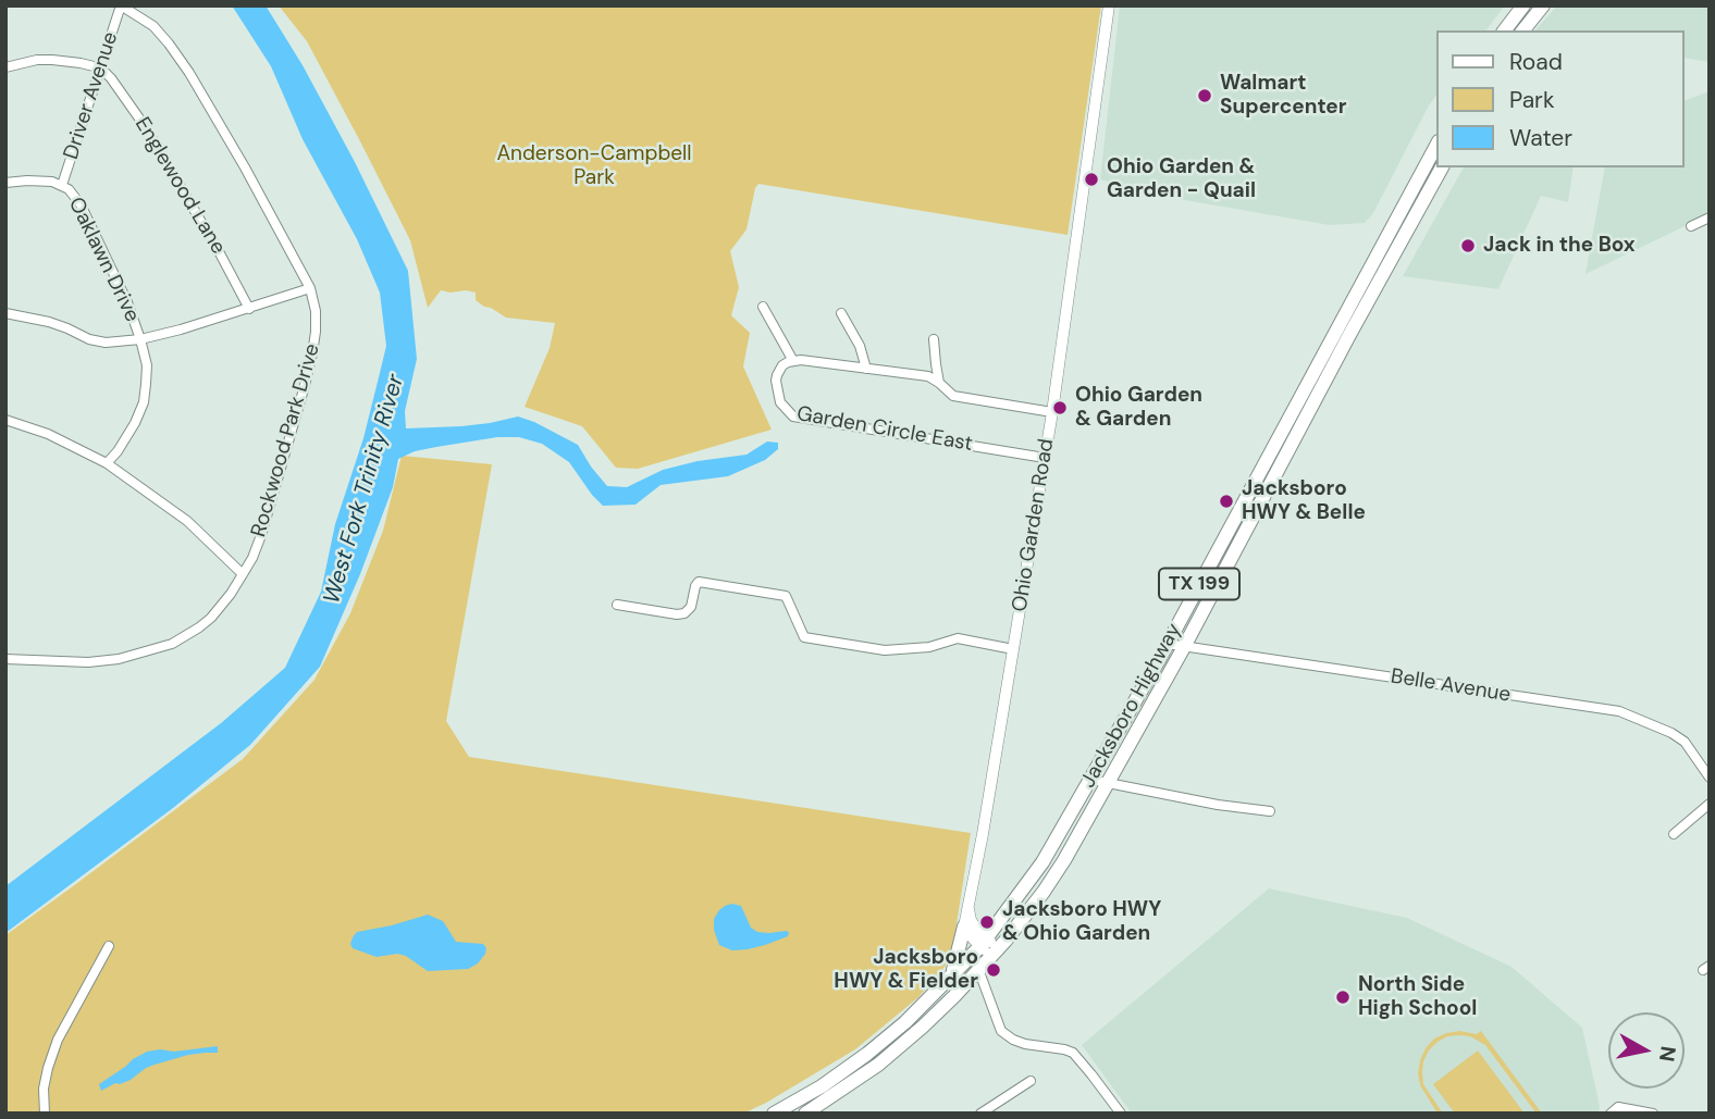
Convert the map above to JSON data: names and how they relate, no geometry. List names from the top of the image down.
{
  "streets": {
    "main road": ["TX 199", "Jacksboro Highway"],
    "street": [
      "Driver Avenue",
      "Englewood Lane",
      "Oaklawn Drive",
      "Garden Circle East",
      "Rockwood Park Drive",
      "Ohio Garden Road",
      "Belle Avenue"
    ]
  },
  "crossings": [
    ["Driver Avenue", "Englewood Lane"],
    ["Driver Avenue", "Oaklawn Drive"],
    ["Driver Avenue", "Rockwood Park Drive"],
    ["Garden Circle East", "Ohio Garden Road"],
    ["Belle Avenue", "Jacksboro Highway"]
  ],
  "water": ["West Fork Trinity River"],
  "parks": ["Anderson-Campbell Park"],
  "places": [
    "Walmart Supercenter",
    "Ohio Garden & Garden - Quail",
    "Jack in the Box",
    "Ohio Garden & Garden",
    "Jacksboro HWY & Belle",
    "Jacksboro HWY & Ohio Garden",
    "Jacksboro HWY & Fielder",
    "North Side High School"
  ],
  "legend": ["Road", "Park", "Water"],
  "north": "right"
}
